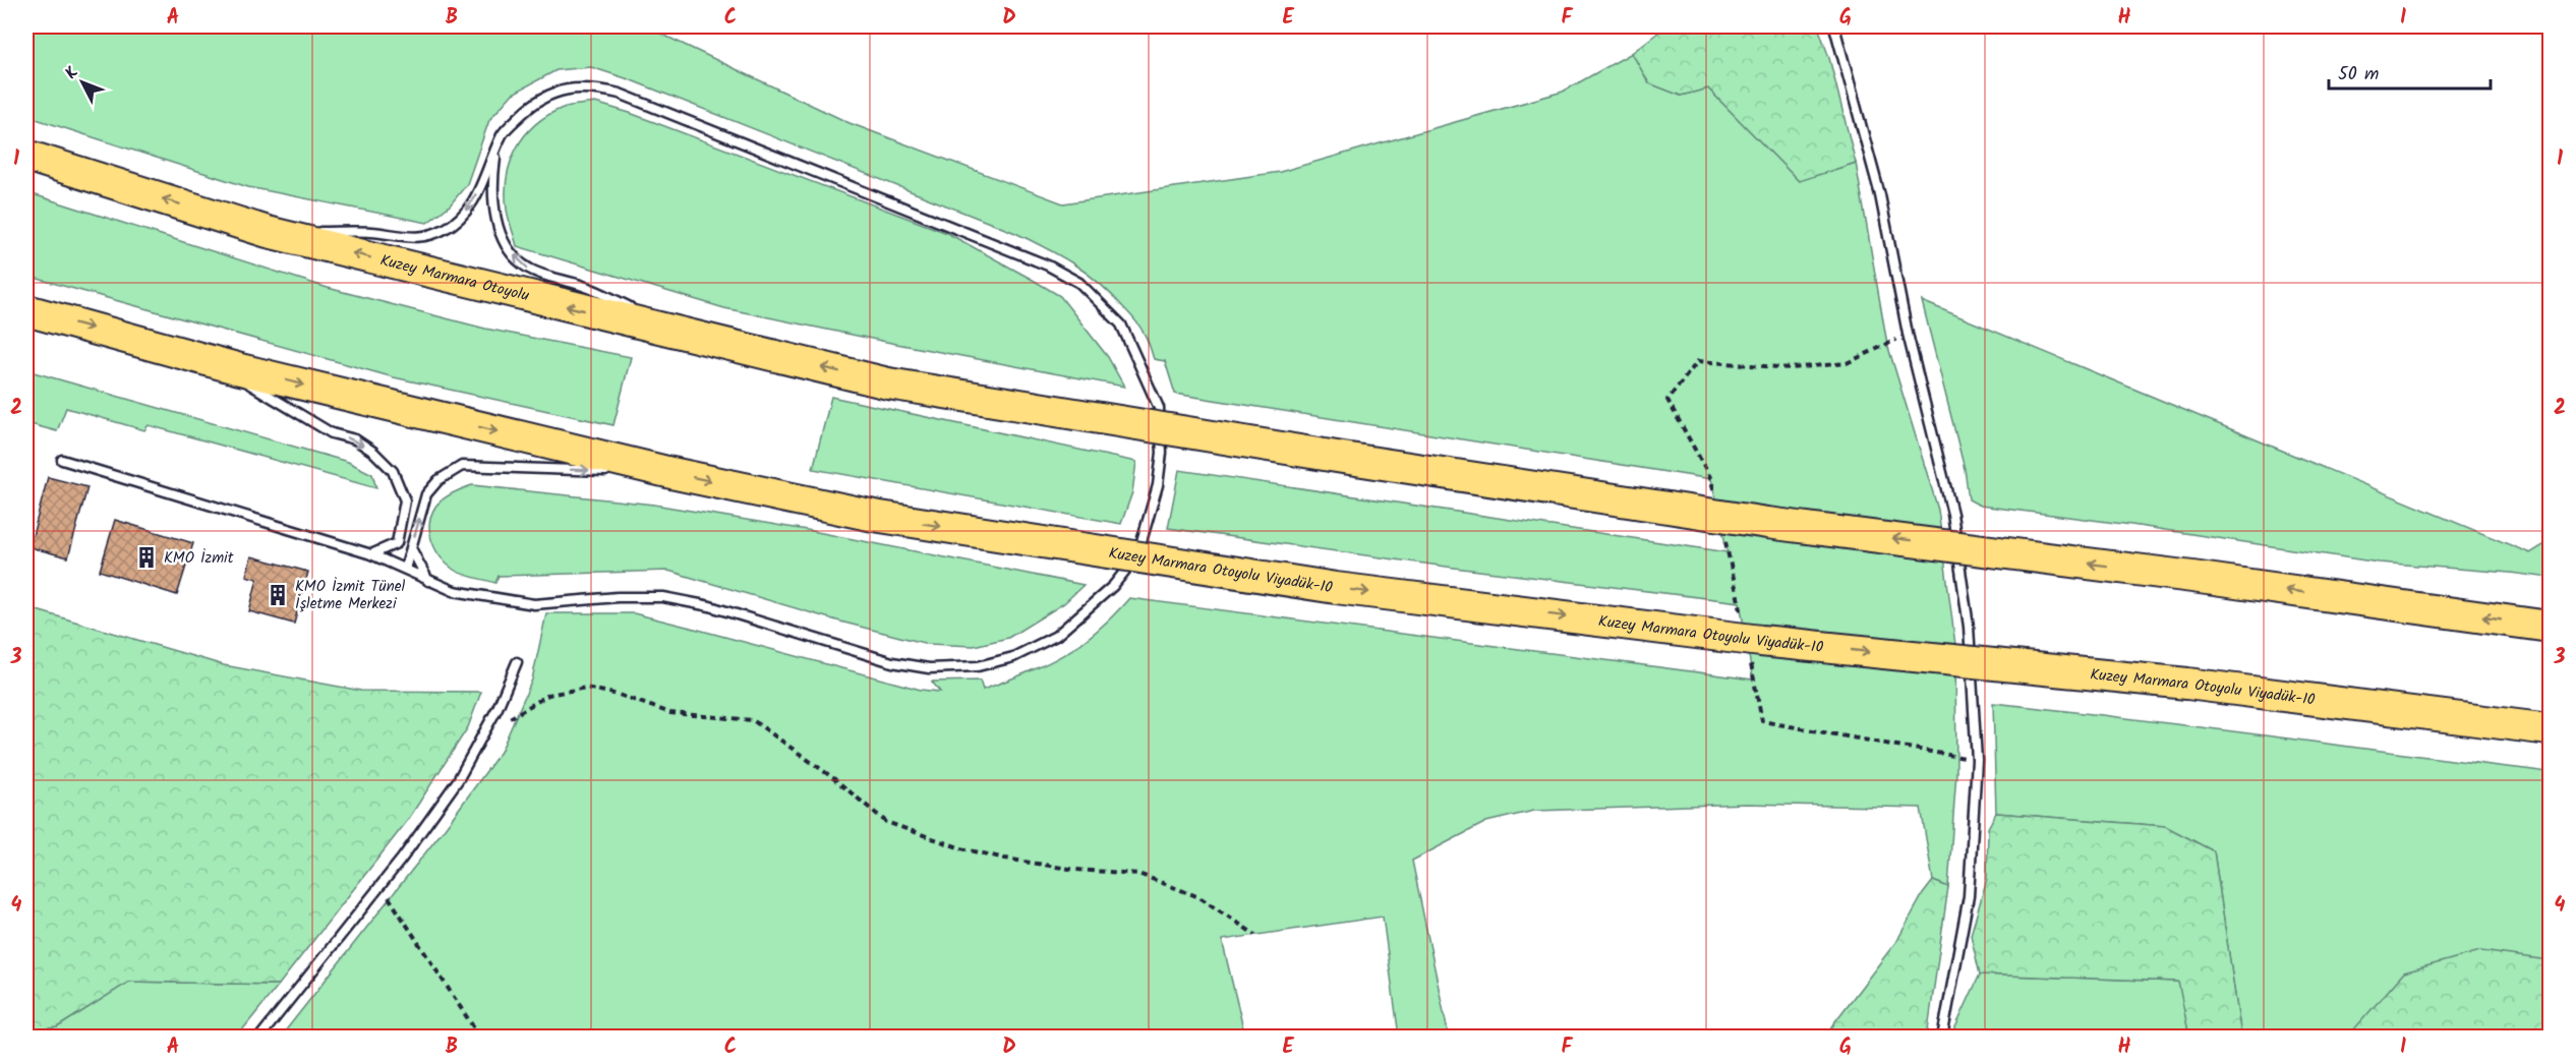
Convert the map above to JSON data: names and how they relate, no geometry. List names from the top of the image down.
{
  "streets": {
    "highway": ["Kuzey Marmara Otoyolu", "Kuzey Marmara Otoyolu Viyadük-10"]
  },
  "one_way": ["Kuzey Marmara Otoyolu", "Kuzey Marmara Otoyolu Viyadük-10"],
  "places": {
    "building": ["KMO İzmit", "KMO İzmit Tünel İşletme Merkezi"]
  },
  "scale_bar": "50 m",
  "north": "top left",
  "grid": {
    "columns": [
      "A",
      "B",
      "C",
      "D",
      "E",
      "F",
      "G",
      "H",
      "I"
    ],
    "rows": [
      "1",
      "2",
      "3",
      "4"
    ]
  }
}
